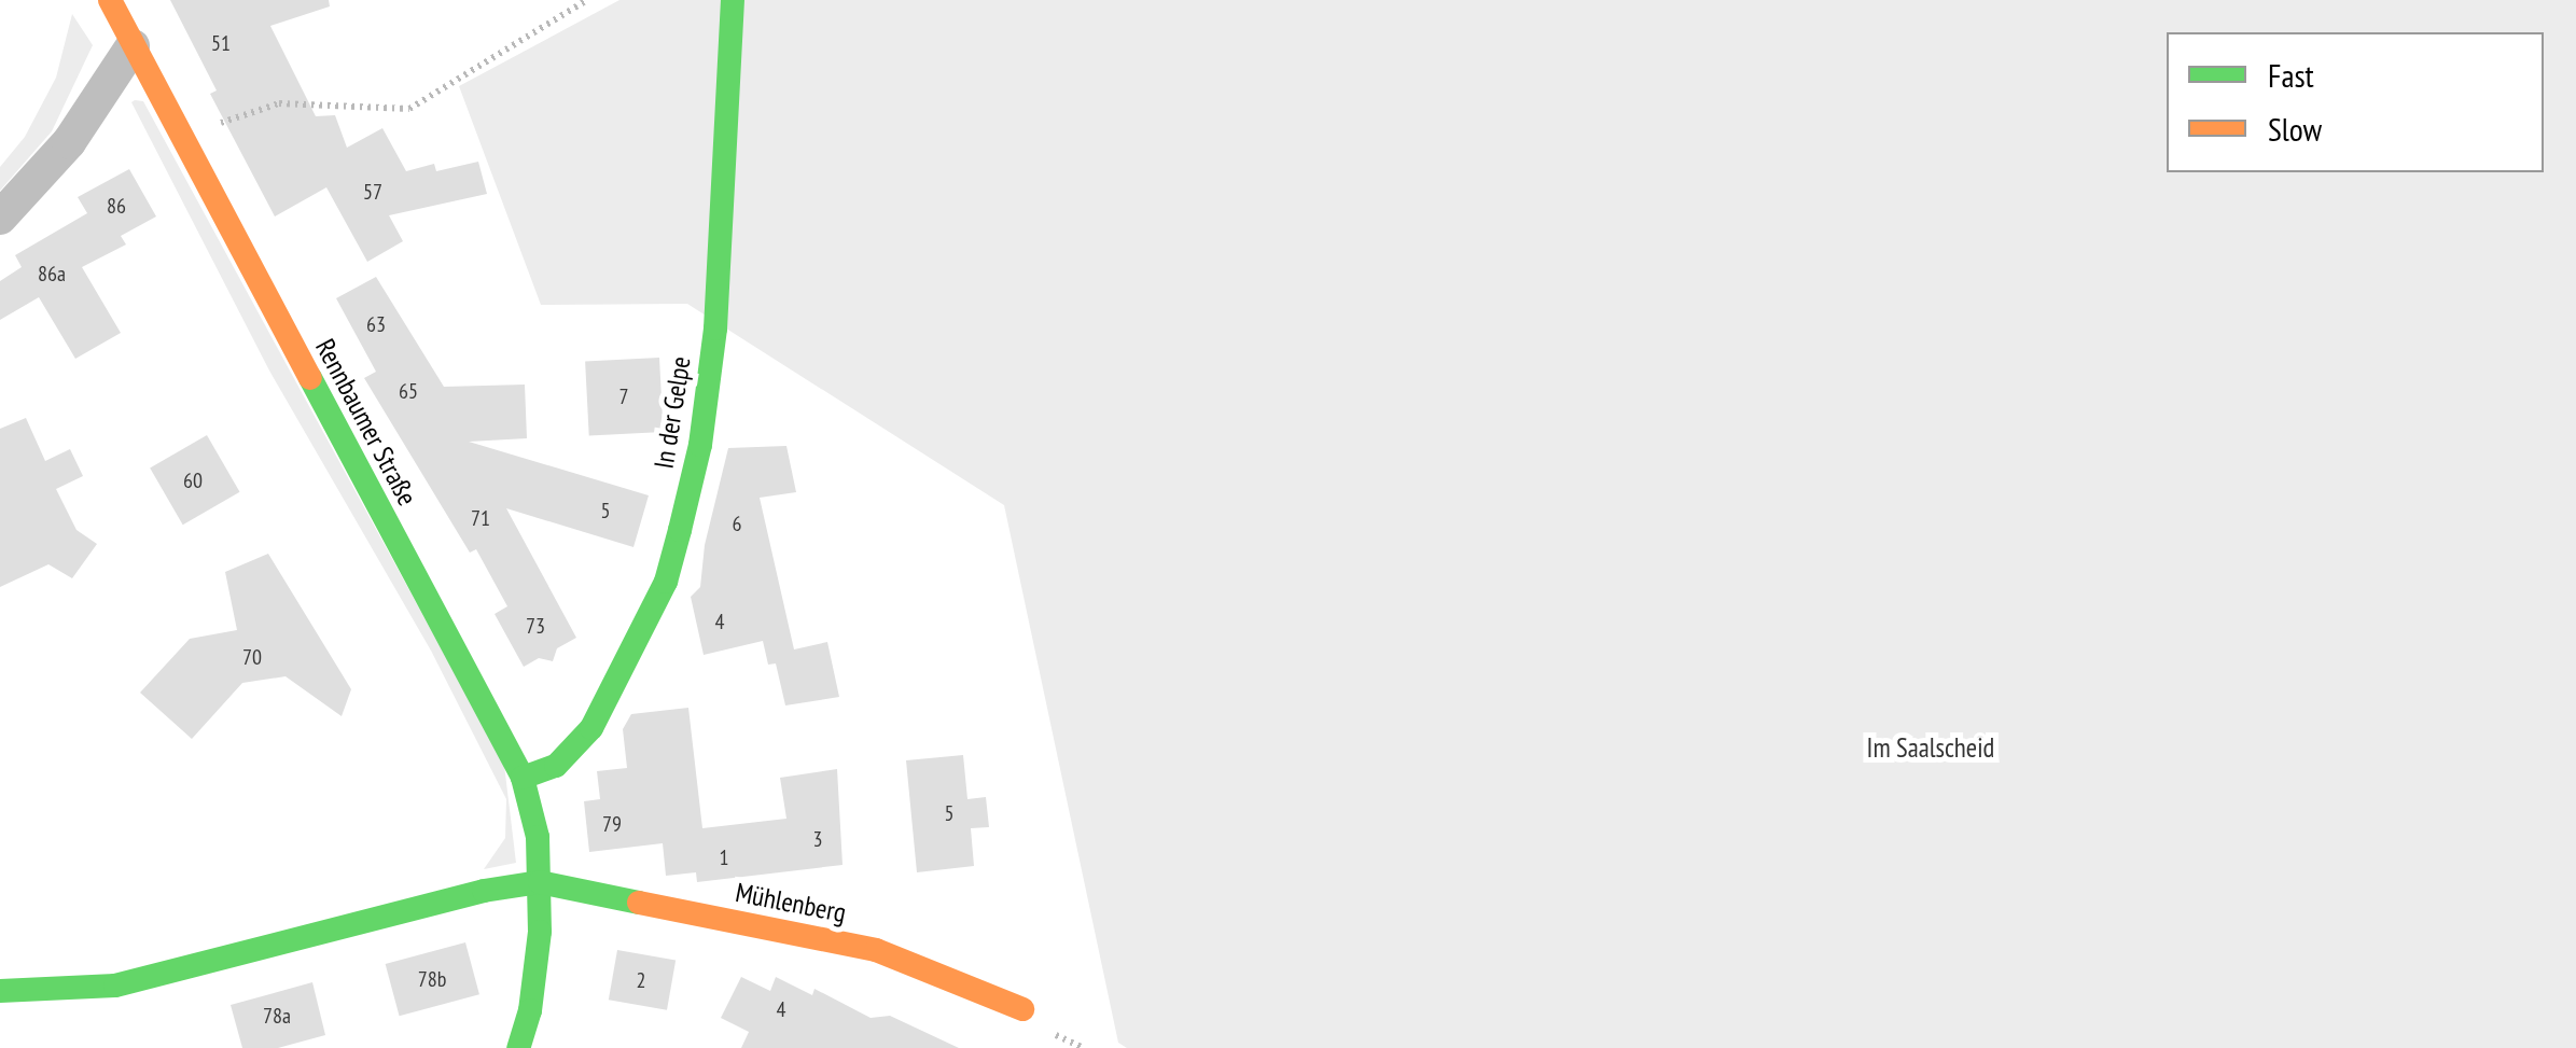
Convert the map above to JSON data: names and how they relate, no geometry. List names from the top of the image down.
{
  "streets": {
    "street": ["In der Gelpe", "Rennbaumer Straße", "Mühlenberg"]
  },
  "crossings": [
    ["In der Gelpe", "Rennbaumer Straße"],
    ["Rennbaumer Straße", "Mühlenberg"]
  ],
  "parks": ["Im Saalscheid"],
  "house_numbers": [
    "51",
    "57",
    "86",
    "86a",
    "63",
    "65",
    "7",
    "60",
    "5",
    "71",
    "6",
    "4",
    "73",
    "70",
    "5",
    "79",
    "3",
    "1",
    "78b",
    "2",
    "4",
    "78a"
  ],
  "legend": ["Fast", "Slow"]
}
